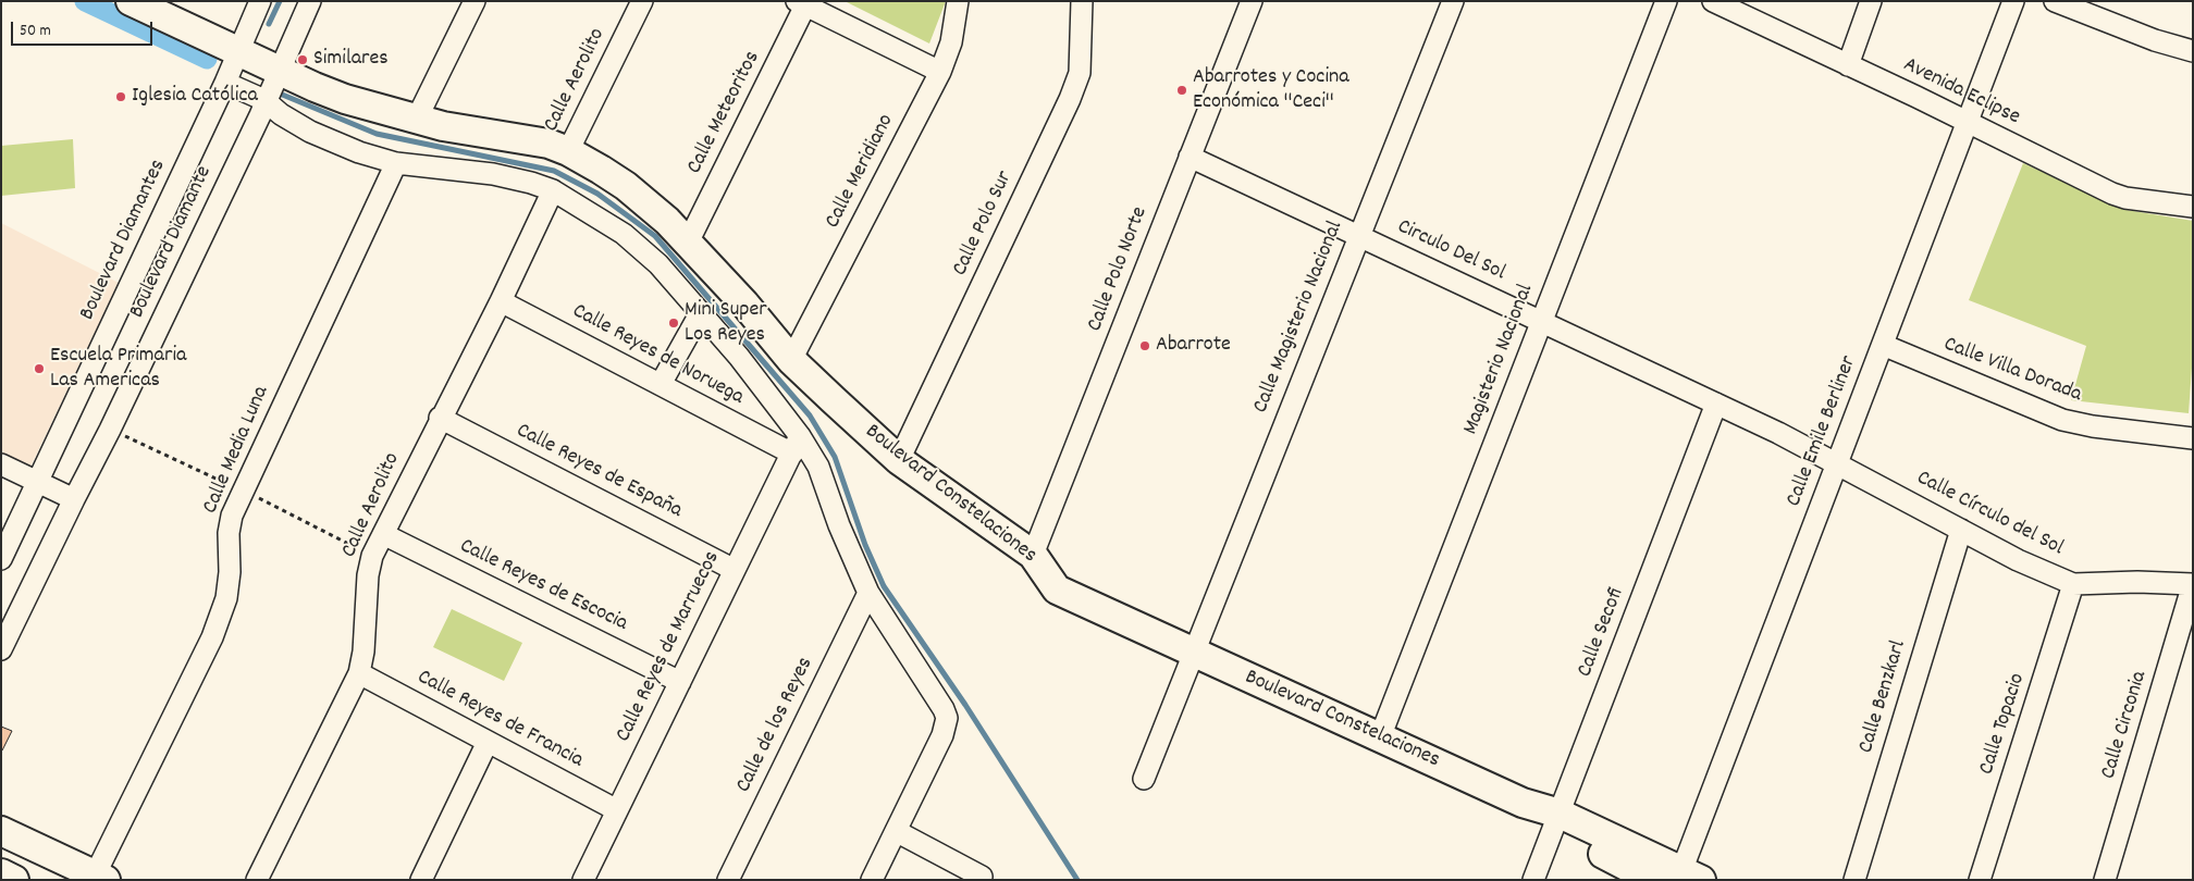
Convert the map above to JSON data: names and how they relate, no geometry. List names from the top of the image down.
{
  "streets": {
    "street": [
      "Calle Aerolito",
      "Avenida Eclipse",
      "Calle Meteoritos",
      "Calle Meridiano",
      "Calle Polo Sur",
      "Boulevard Diamantes",
      "Boulevard Diamante",
      "Circulo Del Sol",
      "Calle Polo Norte",
      "Calle Magisterio Nacional",
      "Calle Reyes de Noruega",
      "Magisterio Nacional",
      "Calle Villa Dorada",
      "Calle Emile Berliner",
      "Calle Media Luna",
      "Calle Reyes de España",
      "Boulevard Constelaciones",
      "Calle Círculo del Sol",
      "Calle Reyes de Escocia",
      "Calle Secofi",
      "Calle Reyes de Marruecos",
      "Calle Benzkarl",
      "Calle Reyes de Francia",
      "Calle Topacio",
      "Calle de los Reyes",
      "Calle Circonia"
    ]
  },
  "crossings": [
    ["Calle Aerolito", "Calle Reyes de Noruega"],
    ["Calle Aerolito", "Calle Reyes de España"],
    ["Calle Aerolito", "Boulevard Constelaciones"],
    ["Calle Aerolito", "Calle Reyes de Escocia"],
    ["Calle Aerolito", "Calle Reyes de Francia"],
    ["Avenida Eclipse", "Calle Emile Berliner"],
    ["Calle Meteoritos", "Boulevard Constelaciones"],
    ["Calle Meridiano", "Boulevard Constelaciones"],
    ["Calle Polo Sur", "Boulevard Constelaciones"],
    ["Boulevard Diamantes", "Boulevard Constelaciones"],
    ["Boulevard Diamante", "Boulevard Constelaciones"],
    ["Circulo Del Sol", "Calle Polo Norte"],
    ["Circulo Del Sol", "Calle Magisterio Nacional"],
    ["Circulo Del Sol", "Magisterio Nacional"],
    ["Circulo Del Sol", "Calle Círculo del Sol"],
    ["Circulo Del Sol", "Calle Secofi"],
    ["Calle Polo Norte", "Boulevard Constelaciones"],
    ["Calle Magisterio Nacional", "Boulevard Constelaciones"],
    ["Calle Reyes de Noruega", "Calle Reyes de Marruecos"],
    ["Magisterio Nacional", "Boulevard Constelaciones"],
    ["Calle Villa Dorada", "Calle Emile Berliner"],
    ["Calle Emile Berliner", "Boulevard Constelaciones"],
    ["Calle Emile Berliner", "Calle Círculo del Sol"],
    ["Calle Reyes de España", "Calle Reyes de Marruecos"],
    ["Boulevard Constelaciones", "Calle Secofi"],
    ["Calle Círculo del Sol", "Calle Benzkarl"],
    ["Calle Círculo del Sol", "Calle Topacio"],
    ["Calle Círculo del Sol", "Calle Circonia"],
    ["Calle Reyes de Escocia", "Calle Reyes de Marruecos"],
    ["Calle Reyes de Marruecos", "Calle Reyes de Francia"]
  ],
  "places": [
    "Similares",
    "Abarrotes y Cocina Económica ''Ceci''",
    "Iglesia Católica",
    "Mini Super Los Reyes",
    "Abarrote",
    "Escuela Primaria Las Americas"
  ],
  "scale_bar": "50 m"
}
